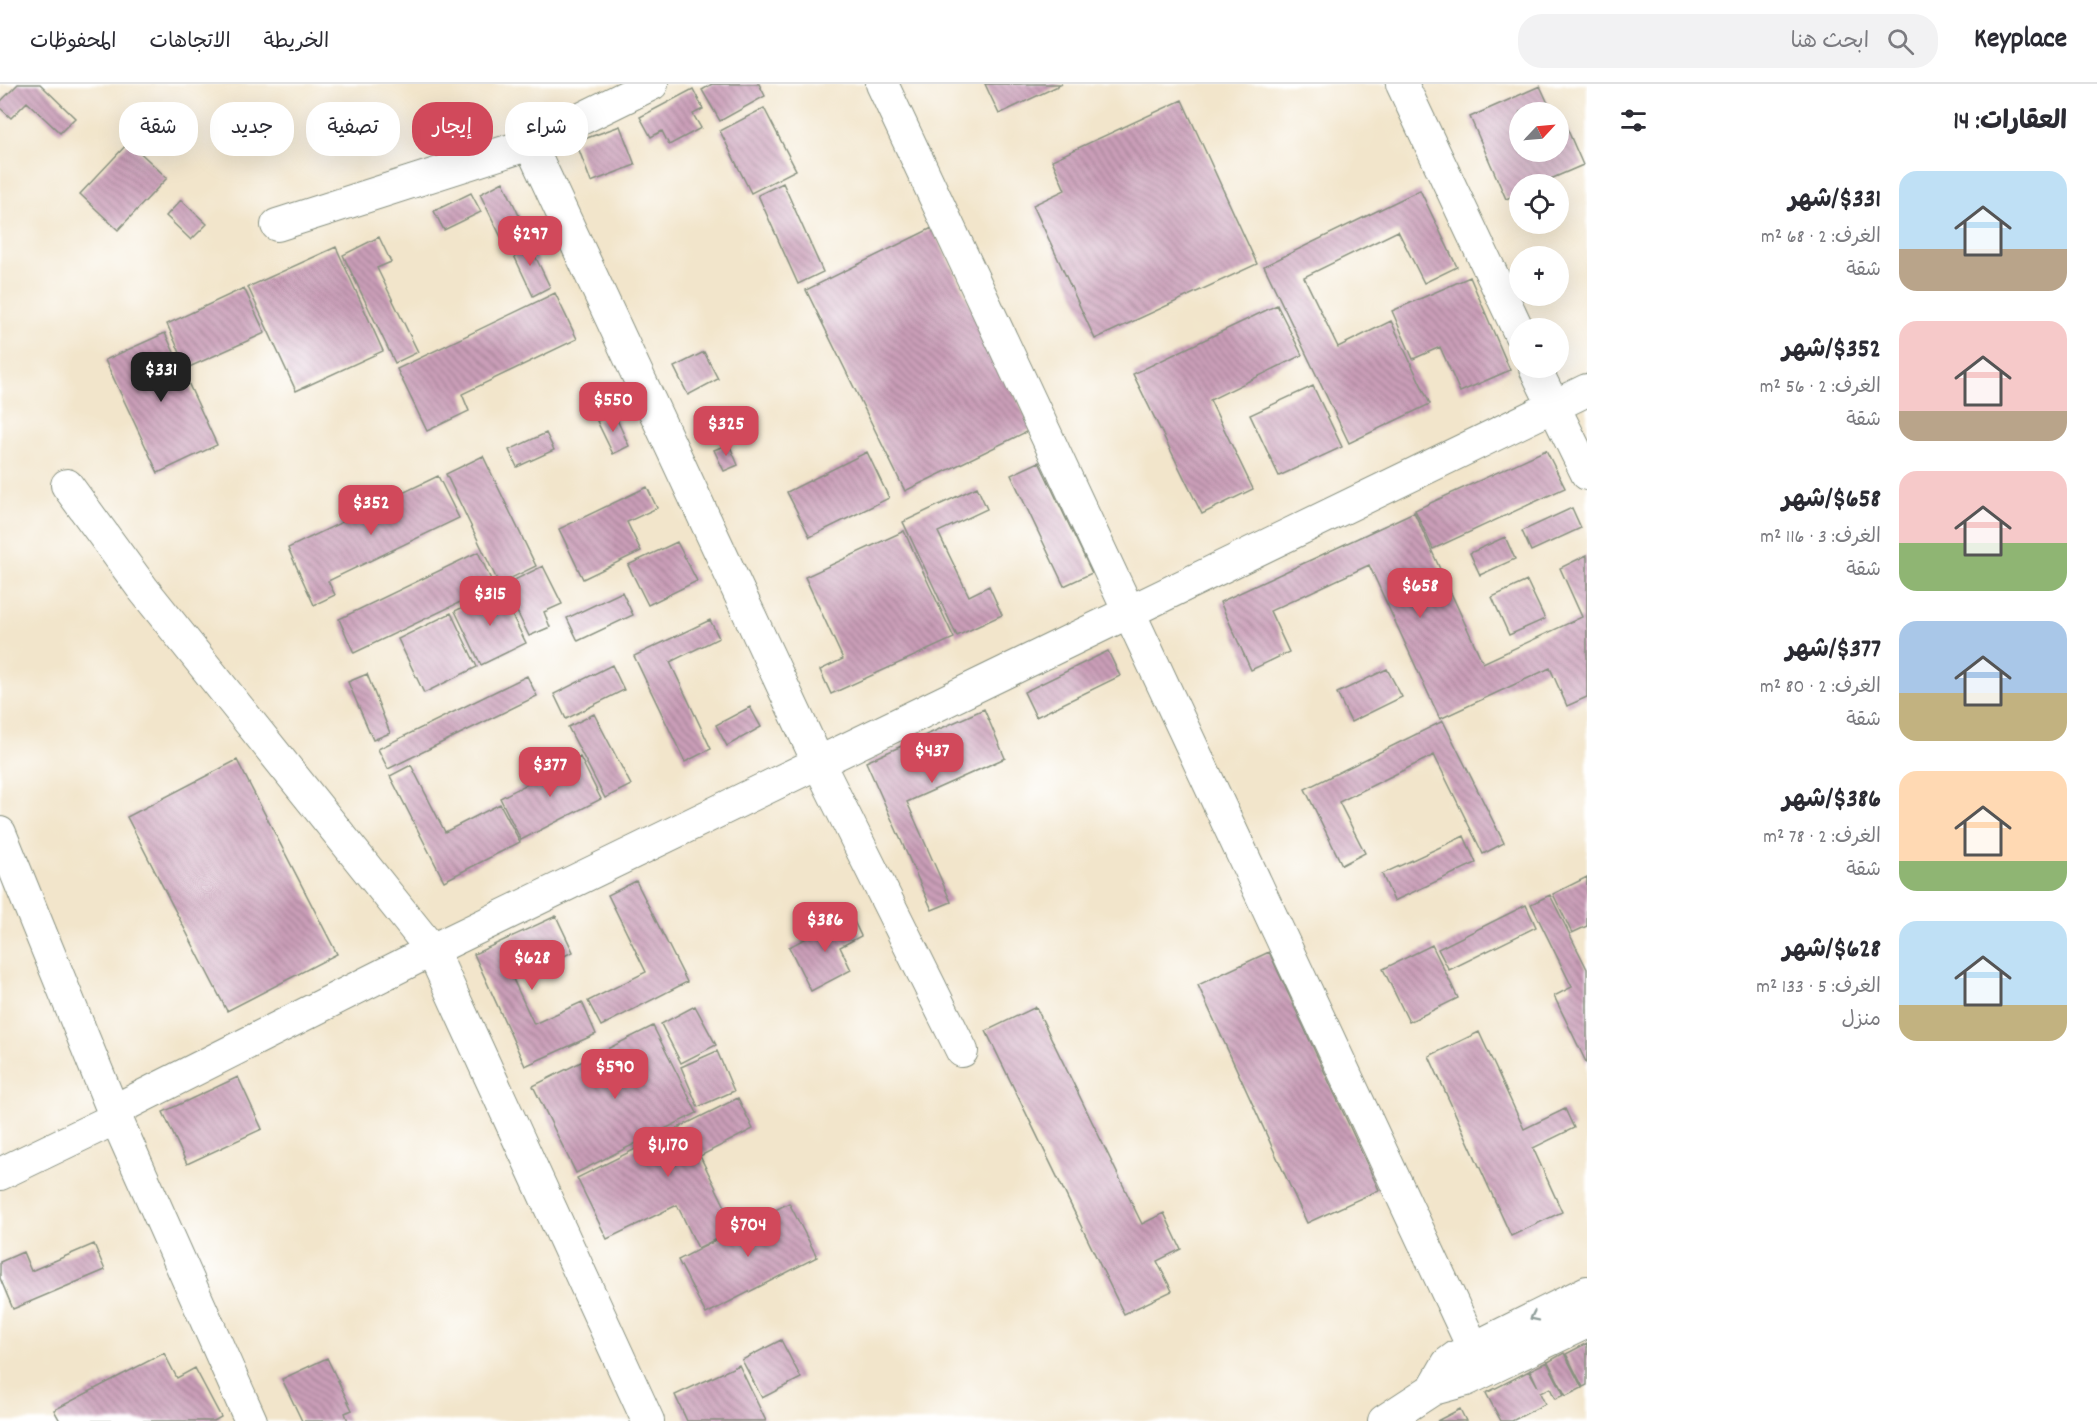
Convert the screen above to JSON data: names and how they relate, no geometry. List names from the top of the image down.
{
  "north": "top right",
  "page": {
    "header": "Keyplace",
    "search": "ابحث هنا",
    "nav": ["الخريطة", "الاتجاهات", "المحفوظات"],
    "heading": "العقارات: 14",
    "map_buttons": ["+", "−"],
    "chip": [
      "شراء",
      "إيجار",
      "تصفية",
      "جديد",
      "شقة"
    ],
    "list": [
      {
        "name": "$331/شهر",
        "note": "الغرف: 2 · 68 m² · شقة"
      },
      {
        "name": "$352/شهر",
        "note": "الغرف: 2 · 56 m² · شقة"
      },
      {
        "name": "$658/شهر",
        "note": "الغرف: 3 · 116 m² · شقة"
      },
      {
        "name": "$377/شهر",
        "note": "الغرف: 2 · 80 m² · شقة"
      },
      {
        "name": "$386/شهر",
        "note": "الغرف: 2 · 78 m² · شقة"
      },
      {
        "name": "$628/شهر",
        "note": "الغرف: 5 · 133 m² · منزل"
      }
    ],
    "price": [
      "$297",
      "$331",
      "$550",
      "$325",
      "$352",
      "$658",
      "$315",
      "$437",
      "$377",
      "$386",
      "$628",
      "$590",
      "$1,170",
      "$704"
    ]
  }
}
